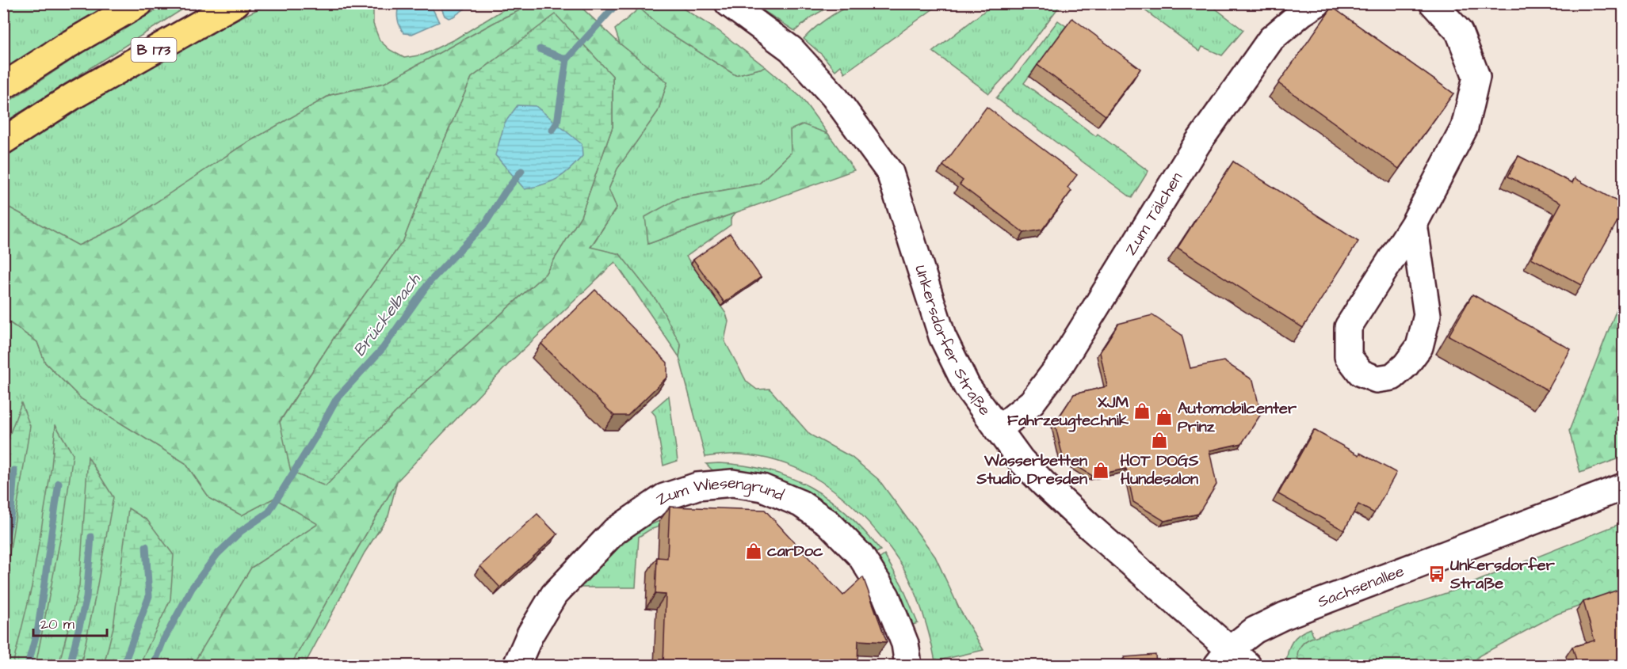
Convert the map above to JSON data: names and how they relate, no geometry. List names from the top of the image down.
{
  "streets": {
    "main road": ["B 173"],
    "street": [
      "Zum Tälchen",
      "Unkersdorfer Straße",
      "Zum Wiesengrund",
      "Sachsenallee"
    ]
  },
  "crossings": [
    ["Zum Tälchen", "Unkersdorfer Straße"],
    ["Unkersdorfer Straße", "Sachsenallee"]
  ],
  "water": ["Brückelbach"],
  "places": {
    "shop": [
      "XJM Fahrzeugtechnik",
      "Automobilcenter Prinz",
      "HOT DOGS Hundesalon",
      "Wasserbetten Studio Dresden",
      "carDoc"
    ],
    "bus stop": ["Unkersdorfer Straße"]
  },
  "scale_bar": "20 m"
}
